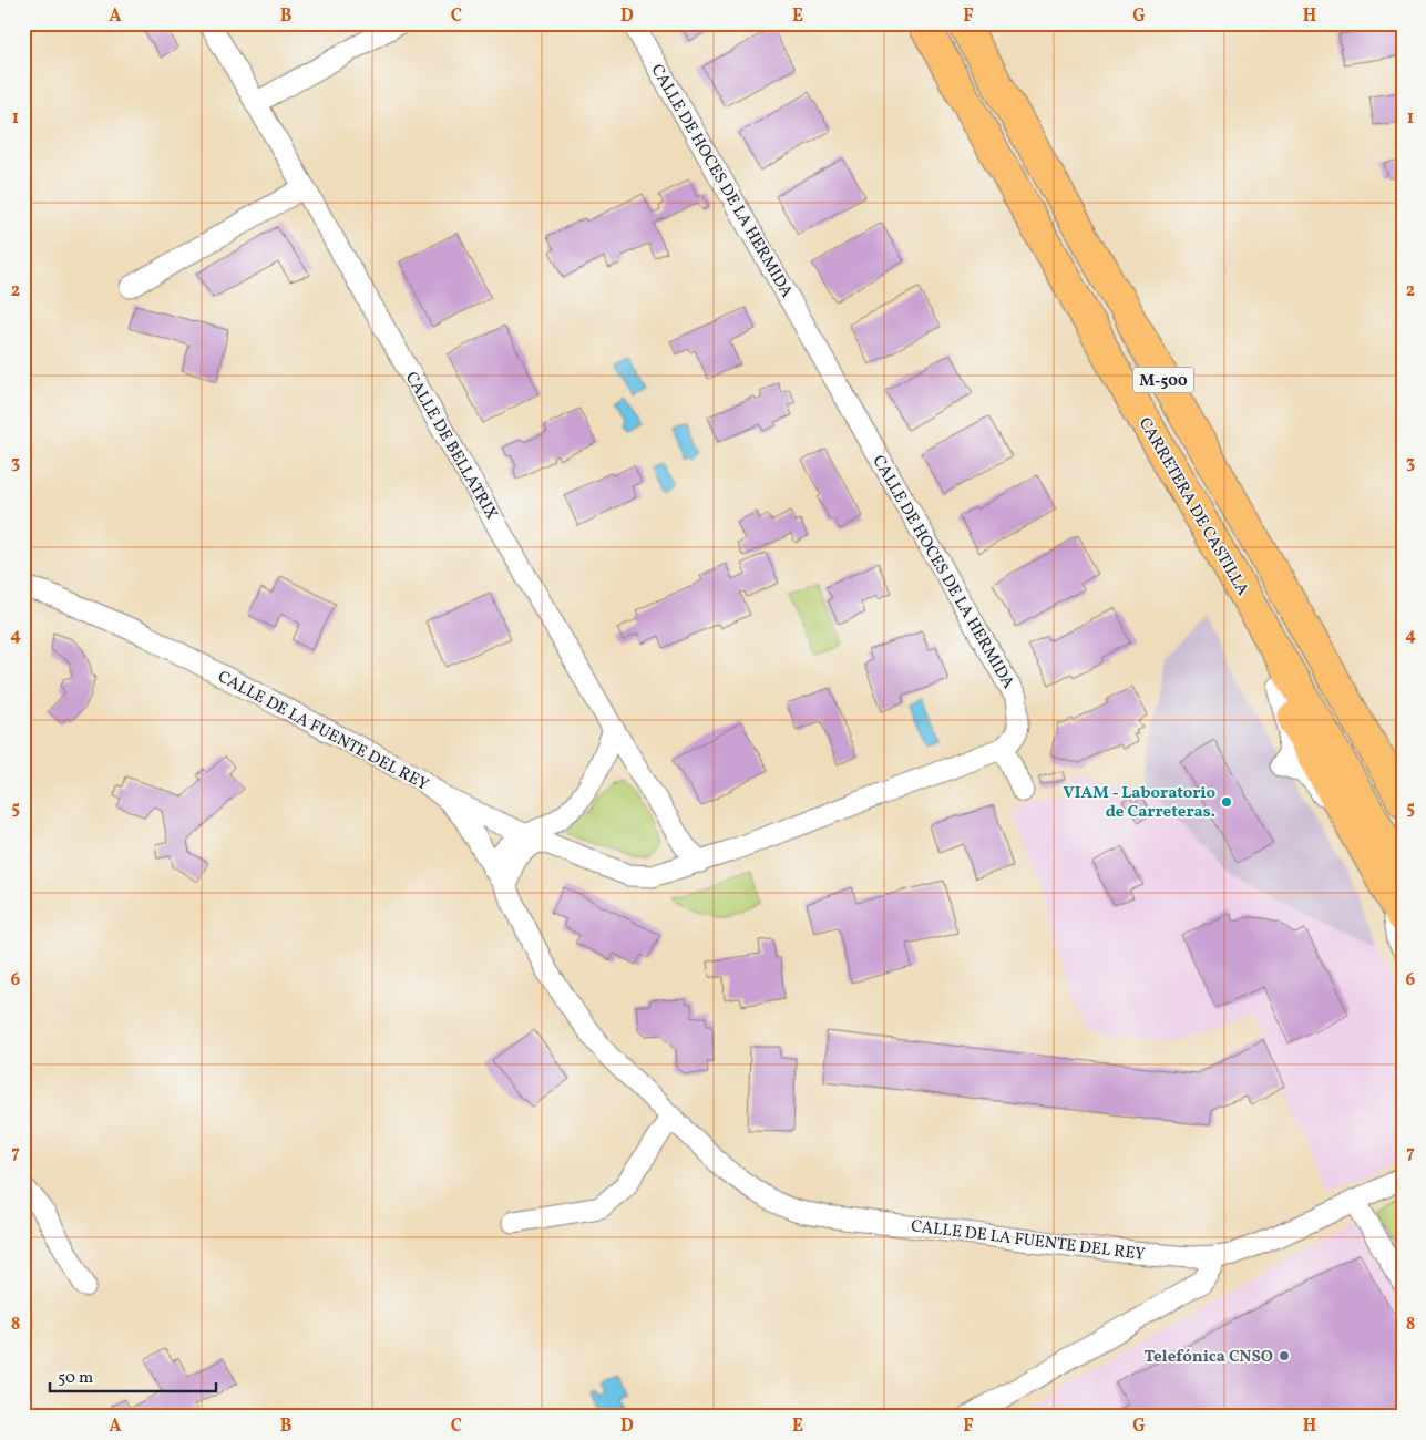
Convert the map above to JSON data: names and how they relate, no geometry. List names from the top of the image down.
{
  "streets": {
    "highway": ["M-500", "CARRETERA DE CASTILLA"],
    "street": ["CALLE DE HOCES DE LA HERMIDA", "CALLE DE BELLATRIX", "CALLE DE LA FUENTE DEL REY"]
  },
  "crossings": [
    ["M-500", "CARRETERA DE CASTILLA"]
  ],
  "places": ["VIAM - Laboratorio de Carreteras.", "Telefónica CNSO"],
  "scale_bar": "50 m",
  "grid": {
    "columns": [
      "A",
      "B",
      "C",
      "D",
      "E",
      "F",
      "G",
      "H"
    ],
    "rows": [
      "1",
      "2",
      "3",
      "4",
      "5",
      "6",
      "7",
      "8"
    ]
  }
}
